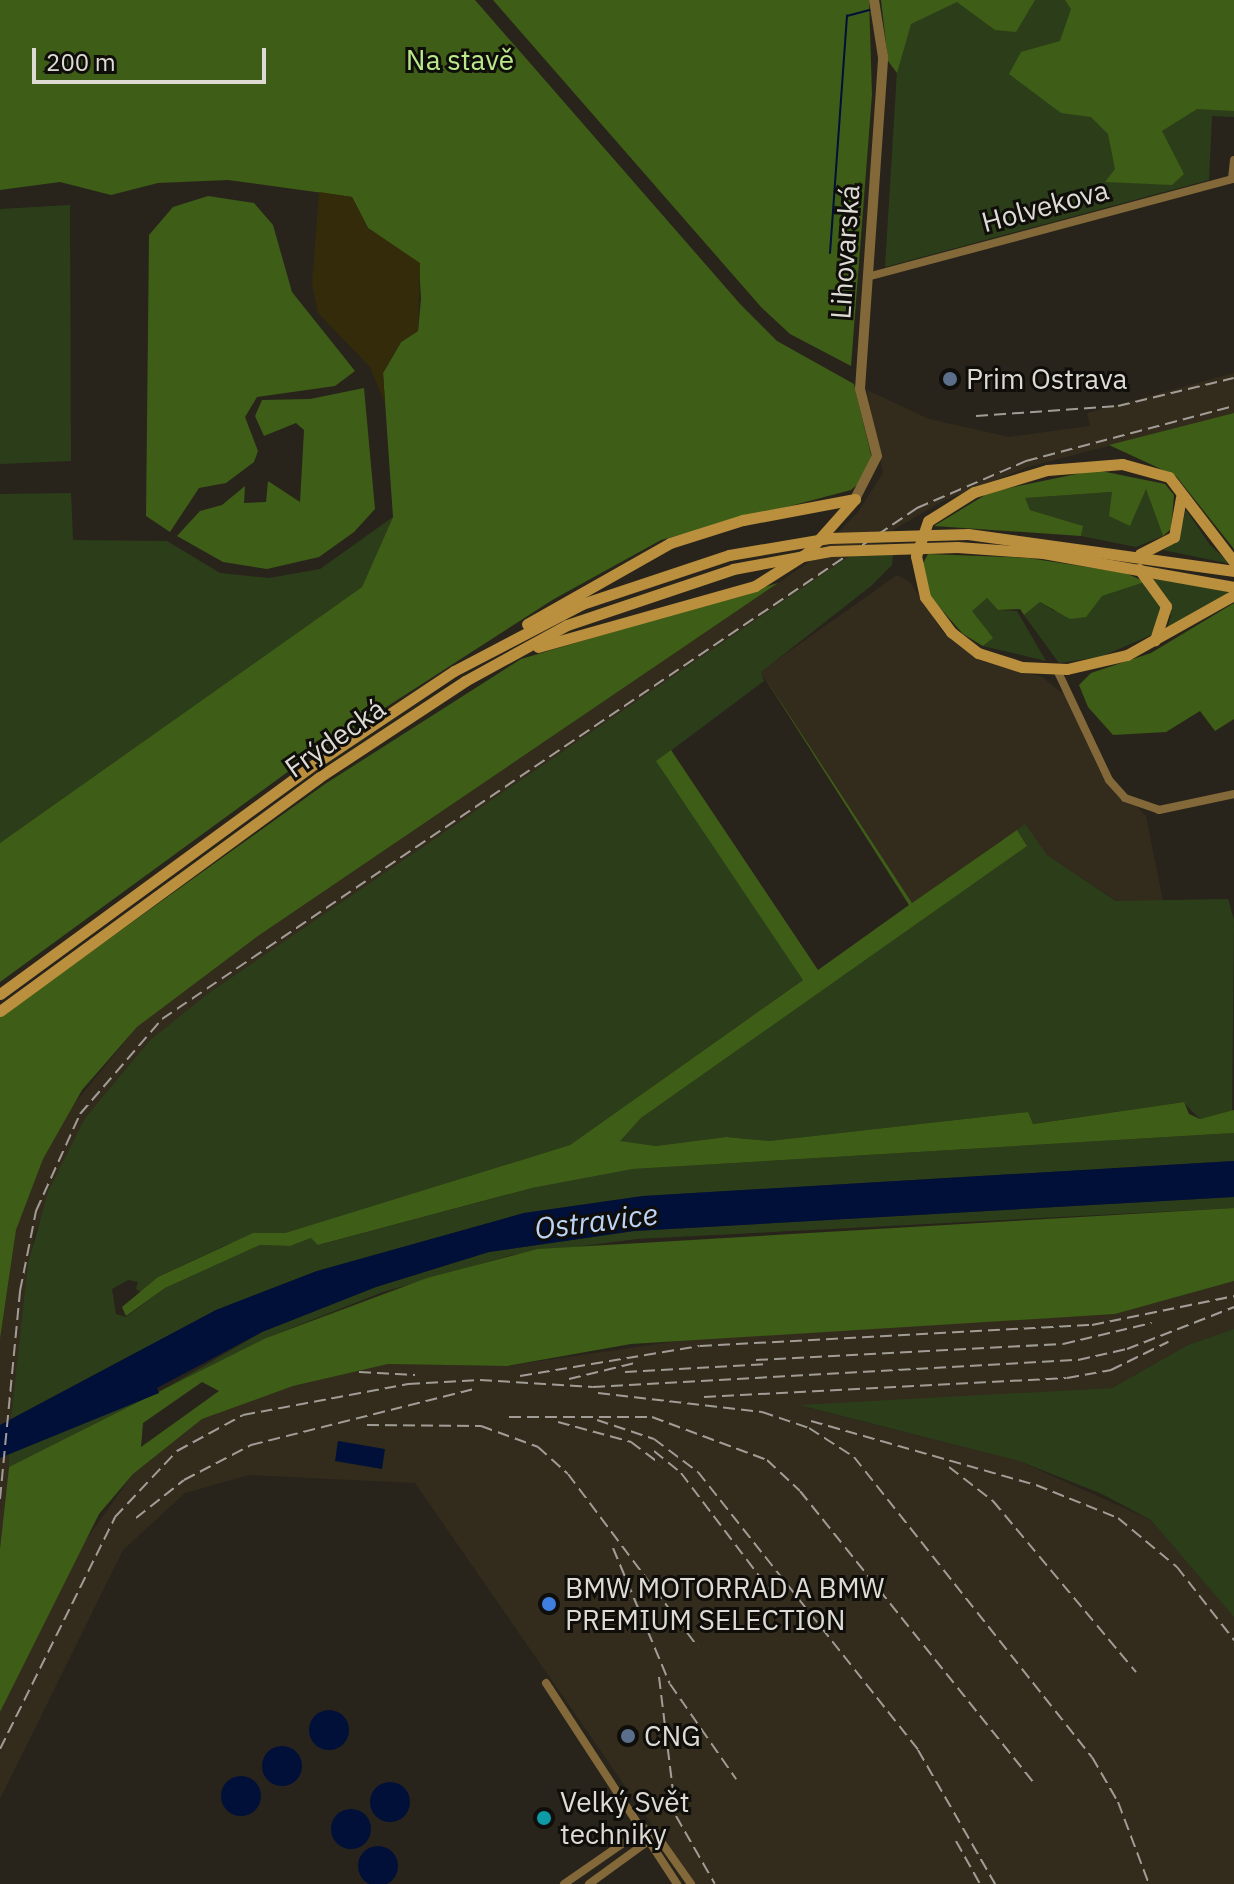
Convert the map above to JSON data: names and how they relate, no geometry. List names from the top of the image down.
{
  "streets": {
    "main road": ["Frýdecká"],
    "street": ["Holvekova", "Lihovarská"]
  },
  "crossings": [
    ["Holvekova", "Lihovarská"]
  ],
  "water": ["Ostravice"],
  "parks": ["Na stavě"],
  "places": [
    "Prim Ostrava",
    "BMW MOTORRAD A BMW PREMIUM SELECTION",
    "CNG",
    "Velký Svět techniky"
  ],
  "scale_bar": "200 m"
}
